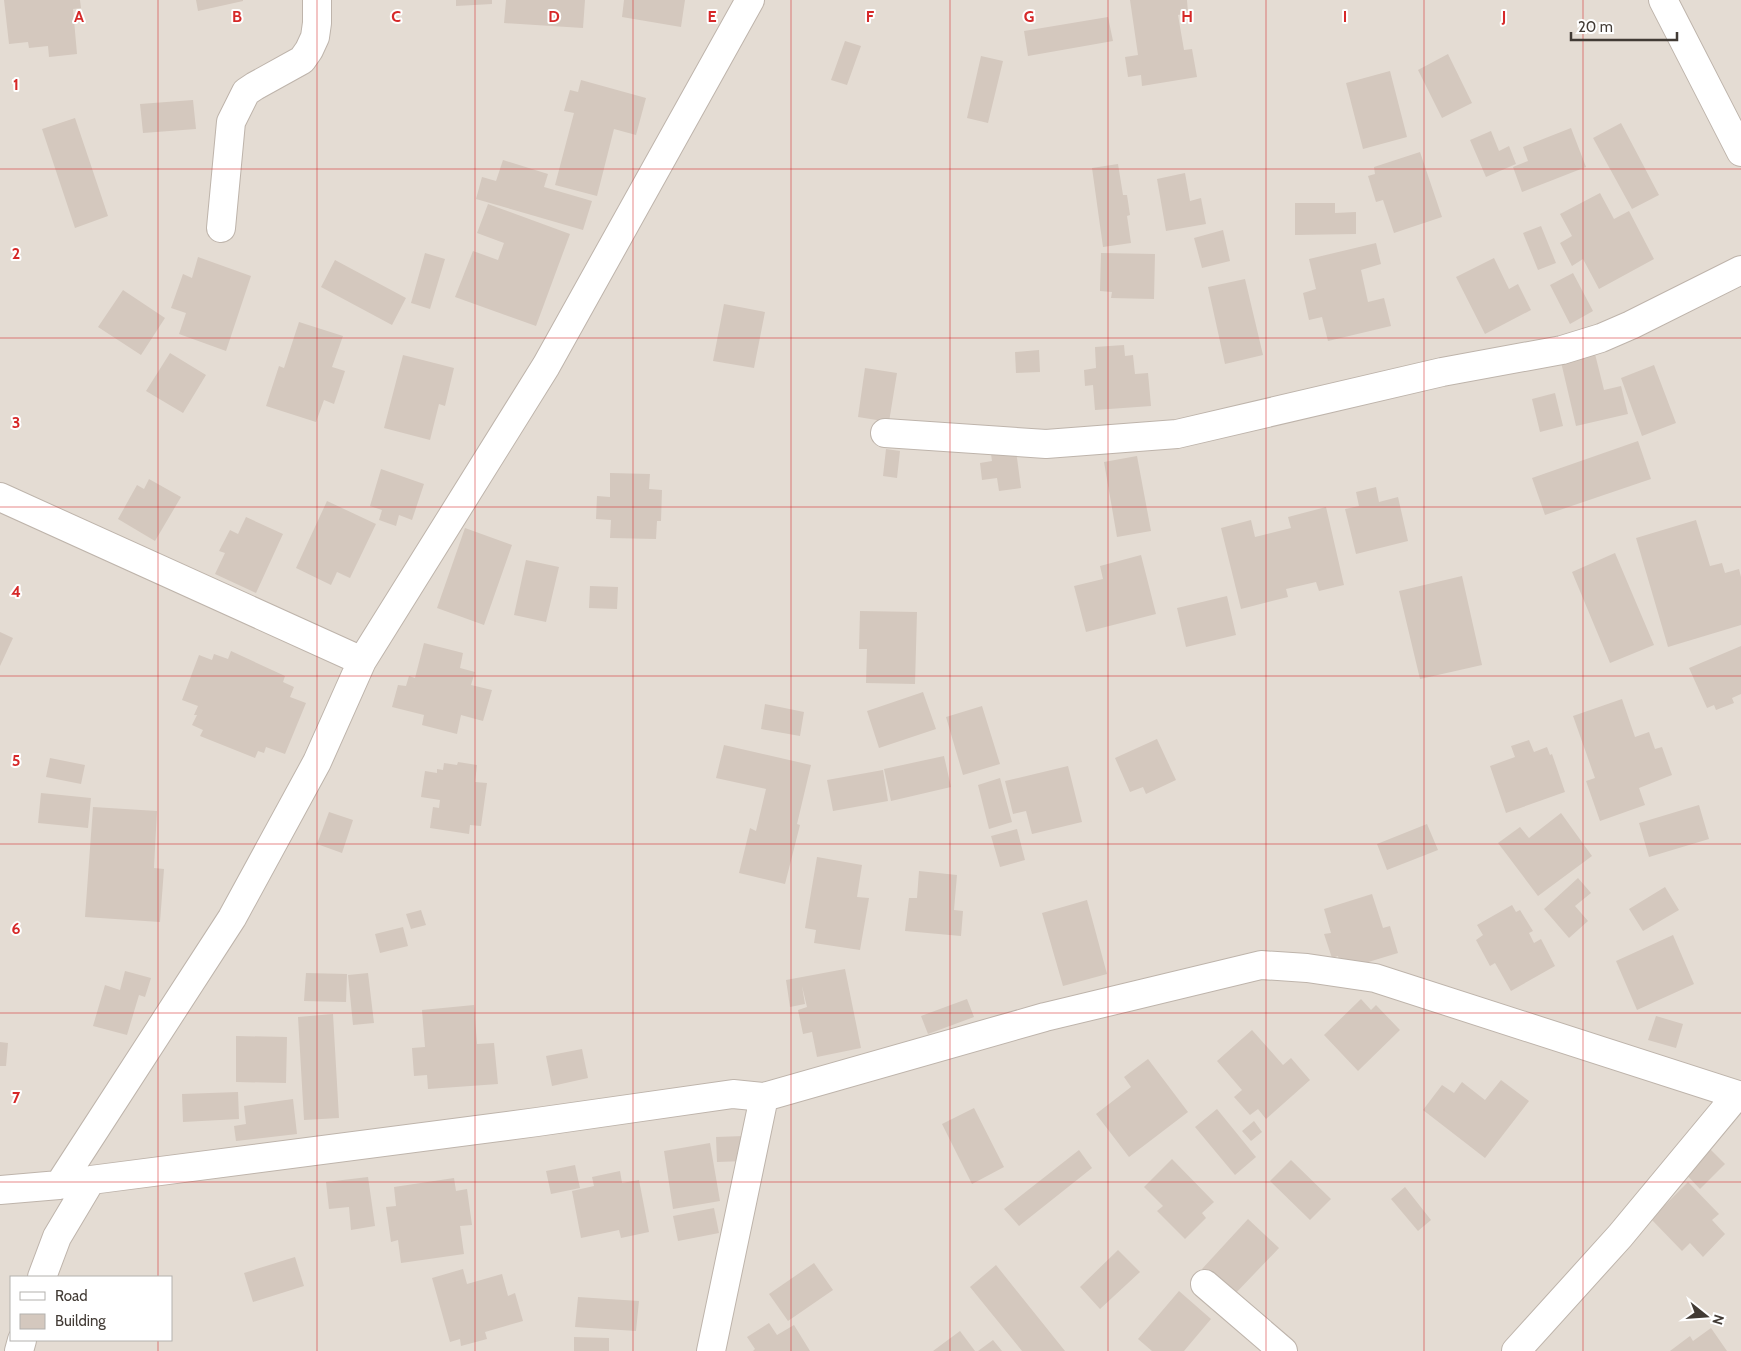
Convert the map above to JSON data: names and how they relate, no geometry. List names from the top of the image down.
{
  "legend": ["Road", "Building"],
  "scale_bar": "20 m",
  "north": "right",
  "grid": {
    "columns": [
      "A",
      "B",
      "C",
      "D",
      "E",
      "F",
      "G",
      "H",
      "I",
      "J"
    ],
    "rows": [
      "1",
      "2",
      "3",
      "4",
      "5",
      "6",
      "7"
    ]
  }
}
